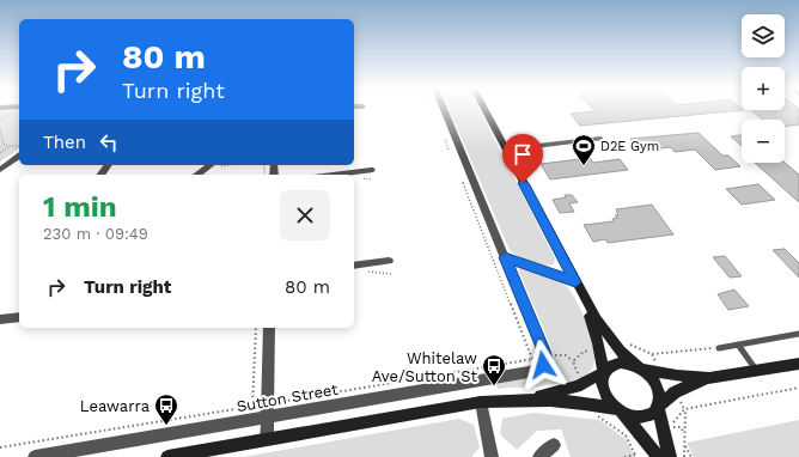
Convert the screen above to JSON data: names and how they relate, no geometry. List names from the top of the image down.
{
  "streets": {
    "street": ["Sutton Street"]
  },
  "places": {
    "sports": ["D2E Gym"],
    "bus stop": ["Whitelaw Ave/Sutton St", "Leawarra"]
  },
  "page": {
    "map_buttons": ["+", "−"],
    "turn": ["80 m", "Turn right"],
    "then": "Then",
    "heading": ["1 min", "230 m · 09:49"],
    "list": [
      {
        "name": "Turn right",
        "value": "80 m"
      }
    ]
  }
}
